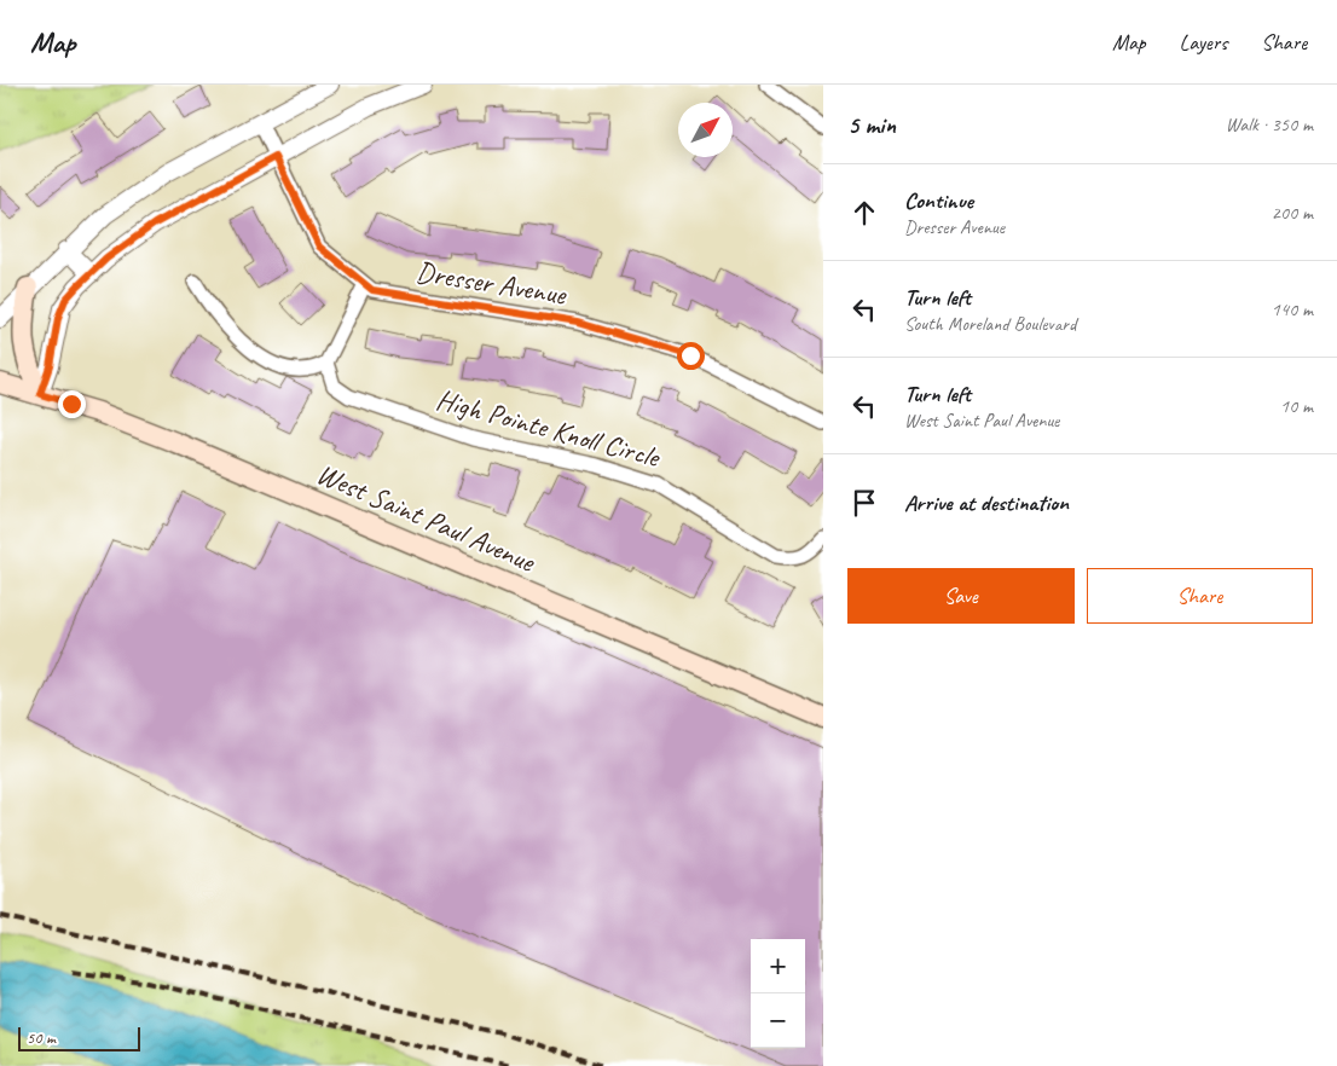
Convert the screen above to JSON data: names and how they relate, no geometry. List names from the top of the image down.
{
  "streets": {
    "main road": ["West Saint Paul Avenue"],
    "street": ["Dresser Avenue", "High Pointe Knoll Circle"]
  },
  "scale_bar": "50 m",
  "north": "top right",
  "page": {
    "header": "Map",
    "nav": ["Map", "Layers", "Share"],
    "heading": ["5 min", "Walk · 350 m"],
    "list": [
      ["Continue", "Dresser Avenue", "200 m"],
      ["Turn left", "South Moreland Boulevard", "140 m"],
      ["Turn left", "West Saint Paul Avenue", "10 m"],
      "Arrive at destination"
    ],
    "buttons": ["Save", "Share"],
    "map_buttons": ["+", "−"],
    "scale": "50 m"
  }
}
